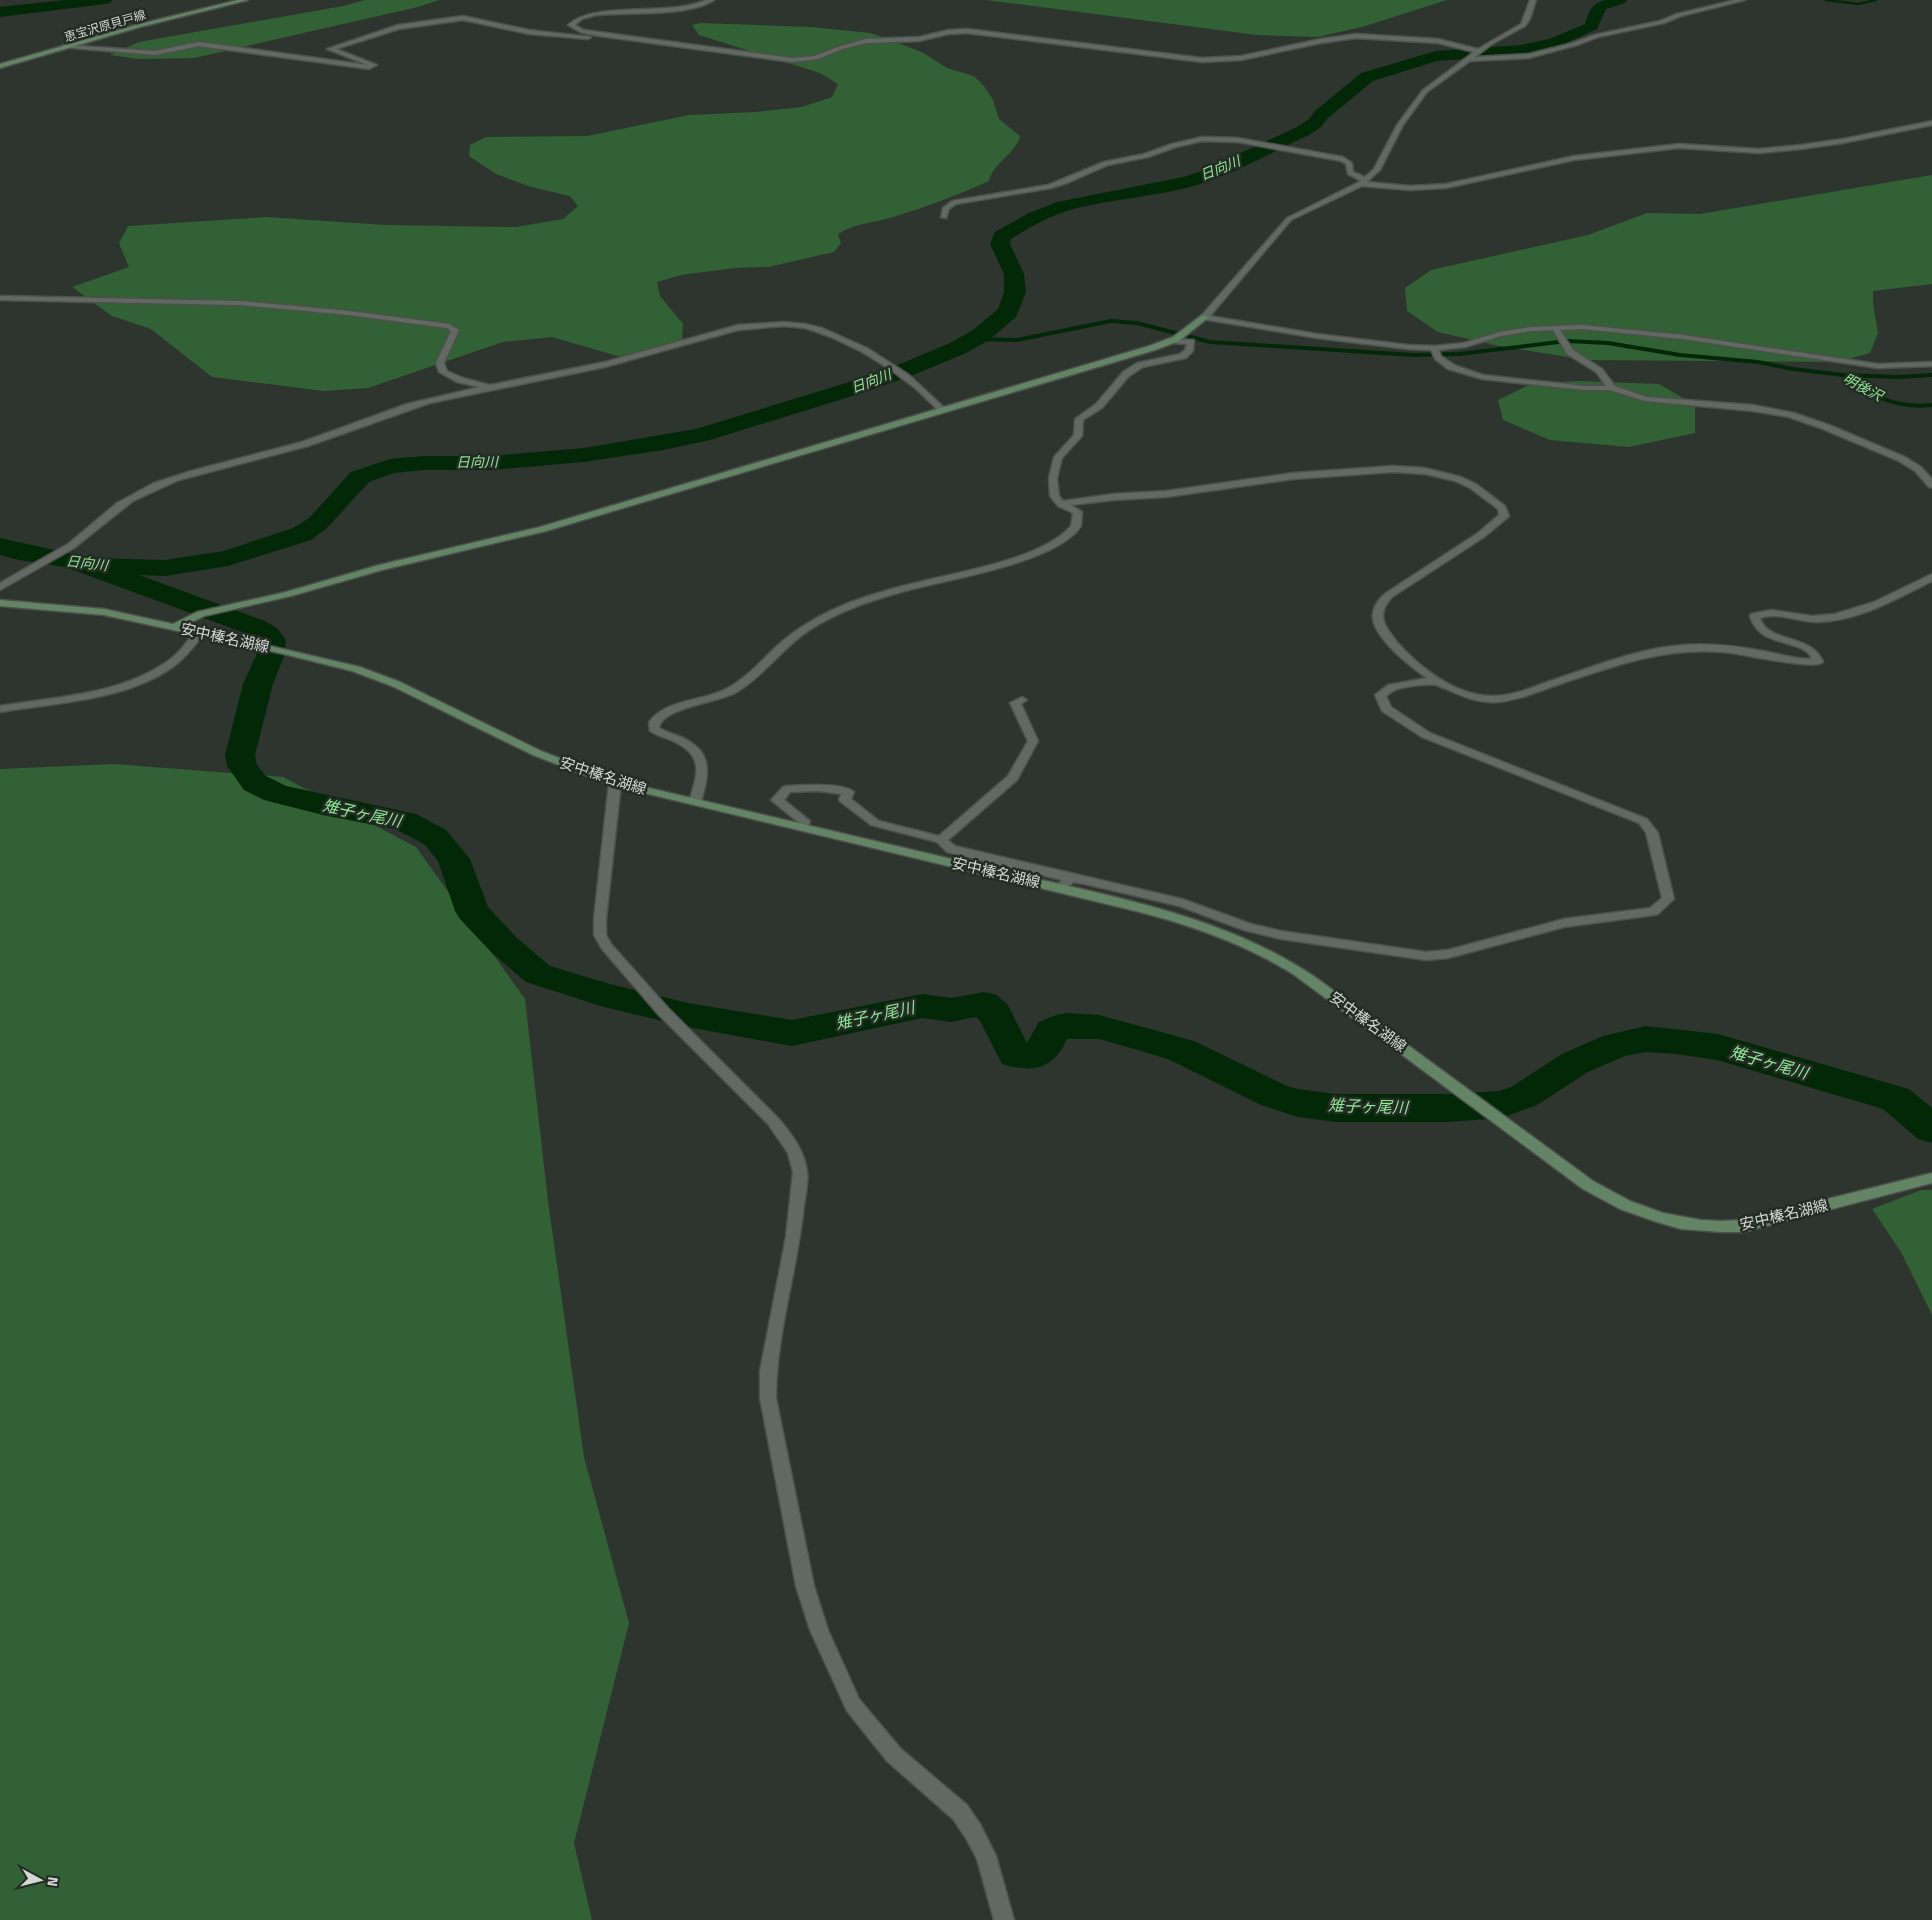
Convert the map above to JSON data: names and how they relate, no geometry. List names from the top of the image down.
{
  "streets": {
    "main road": ["恵宝沢原貝戸線", "安中榛名湖線"]
  },
  "water": ["日向川", "明後沢", "雉子ヶ尾川"],
  "north": "right"
}
